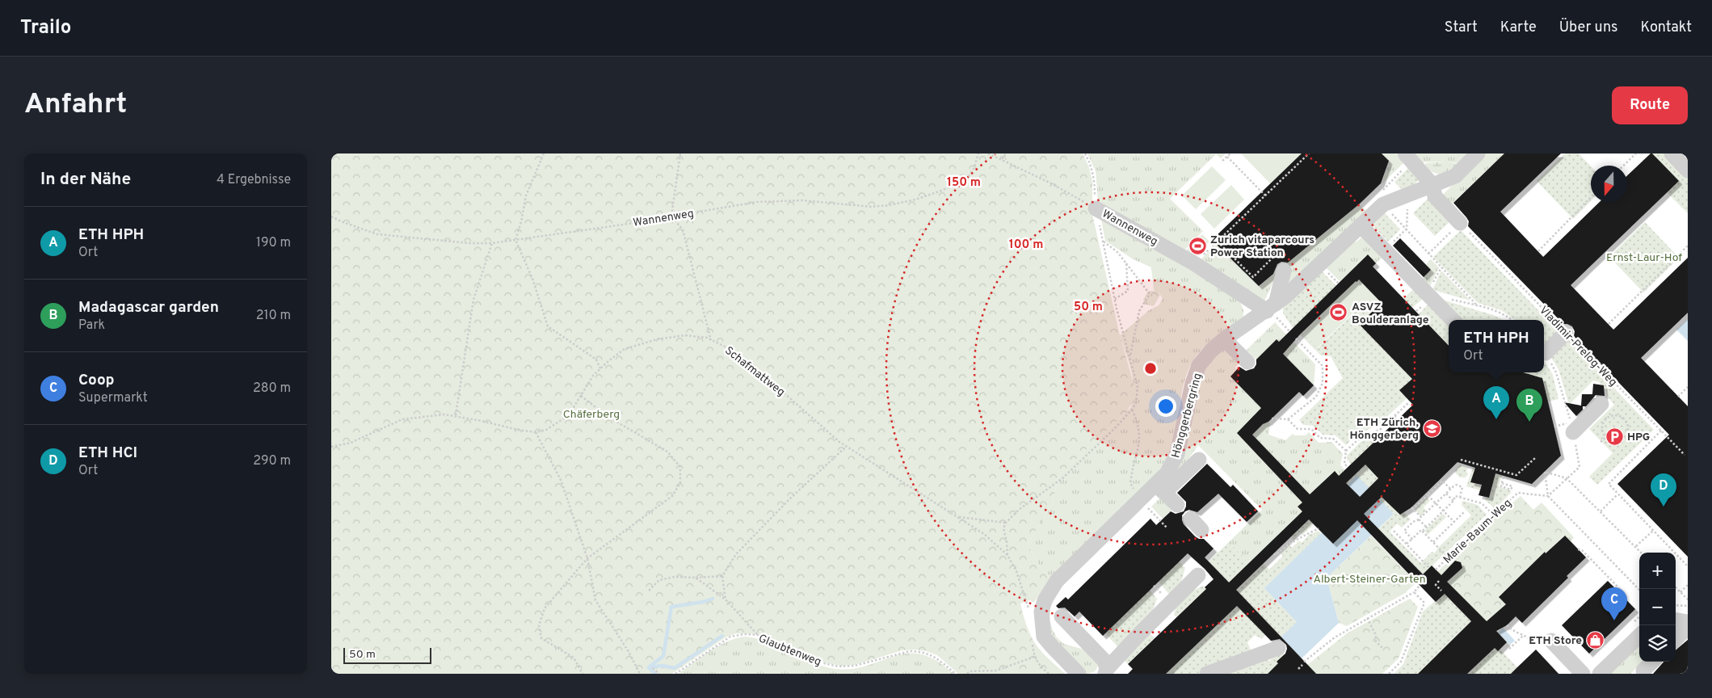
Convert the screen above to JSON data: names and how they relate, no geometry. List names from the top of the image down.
{
  "streets": {
    "street": ["Wannenweg", "Hönggerbergring"],
    "path": [
      "Vladimir-Prelog-Weg",
      "Schafmattweg",
      "Marie-Baum-Weg",
      "Glaubtenweg"
    ]
  },
  "crossings": [
    ["Wannenweg", "Hönggerbergring"],
    ["Schafmattweg", "Hönggerbergring"]
  ],
  "parks": ["Ernst-Laur-Hof", "Chäferberg", "Albert-Steiner-Garten"],
  "places": {
    "sports": ["Zurich vitaparcours Power Station", "ASVZ Boulderanlage"],
    "school or university": ["ETH Zürich, Hönggerberg"],
    "parking": ["HPG"],
    "shop": ["ETH Store"]
  },
  "scale_bar": "50 m",
  "north": "bottom",
  "page": {
    "header": "Trailo",
    "nav": [
      "Start",
      "Karte",
      "Über uns",
      "Kontakt"
    ],
    "buttons": "Route",
    "title": "Anfahrt",
    "heading": ["In der Nähe", "4 Ergebnisse"],
    "list": [
      {
        "mark": "A",
        "name": "ETH HPH",
        "note": "Ort",
        "value": "190 m"
      },
      {
        "mark": "B",
        "name": "Madagascar garden",
        "note": "Park",
        "value": "210 m"
      },
      {
        "mark": "C",
        "name": "Coop",
        "note": "Supermarkt",
        "value": "280 m"
      },
      {
        "mark": "D",
        "name": "ETH HCI",
        "note": "Ort",
        "value": "290 m"
      }
    ],
    "popup": ["ETH HPH", "Ort"],
    "pins": [
      "A",
      "B",
      "D",
      "C"
    ],
    "map_buttons": ["+", "−"],
    "scale": "50 m"
  },
  "rings": ["150 m", "100 m", "50 m"]
}
